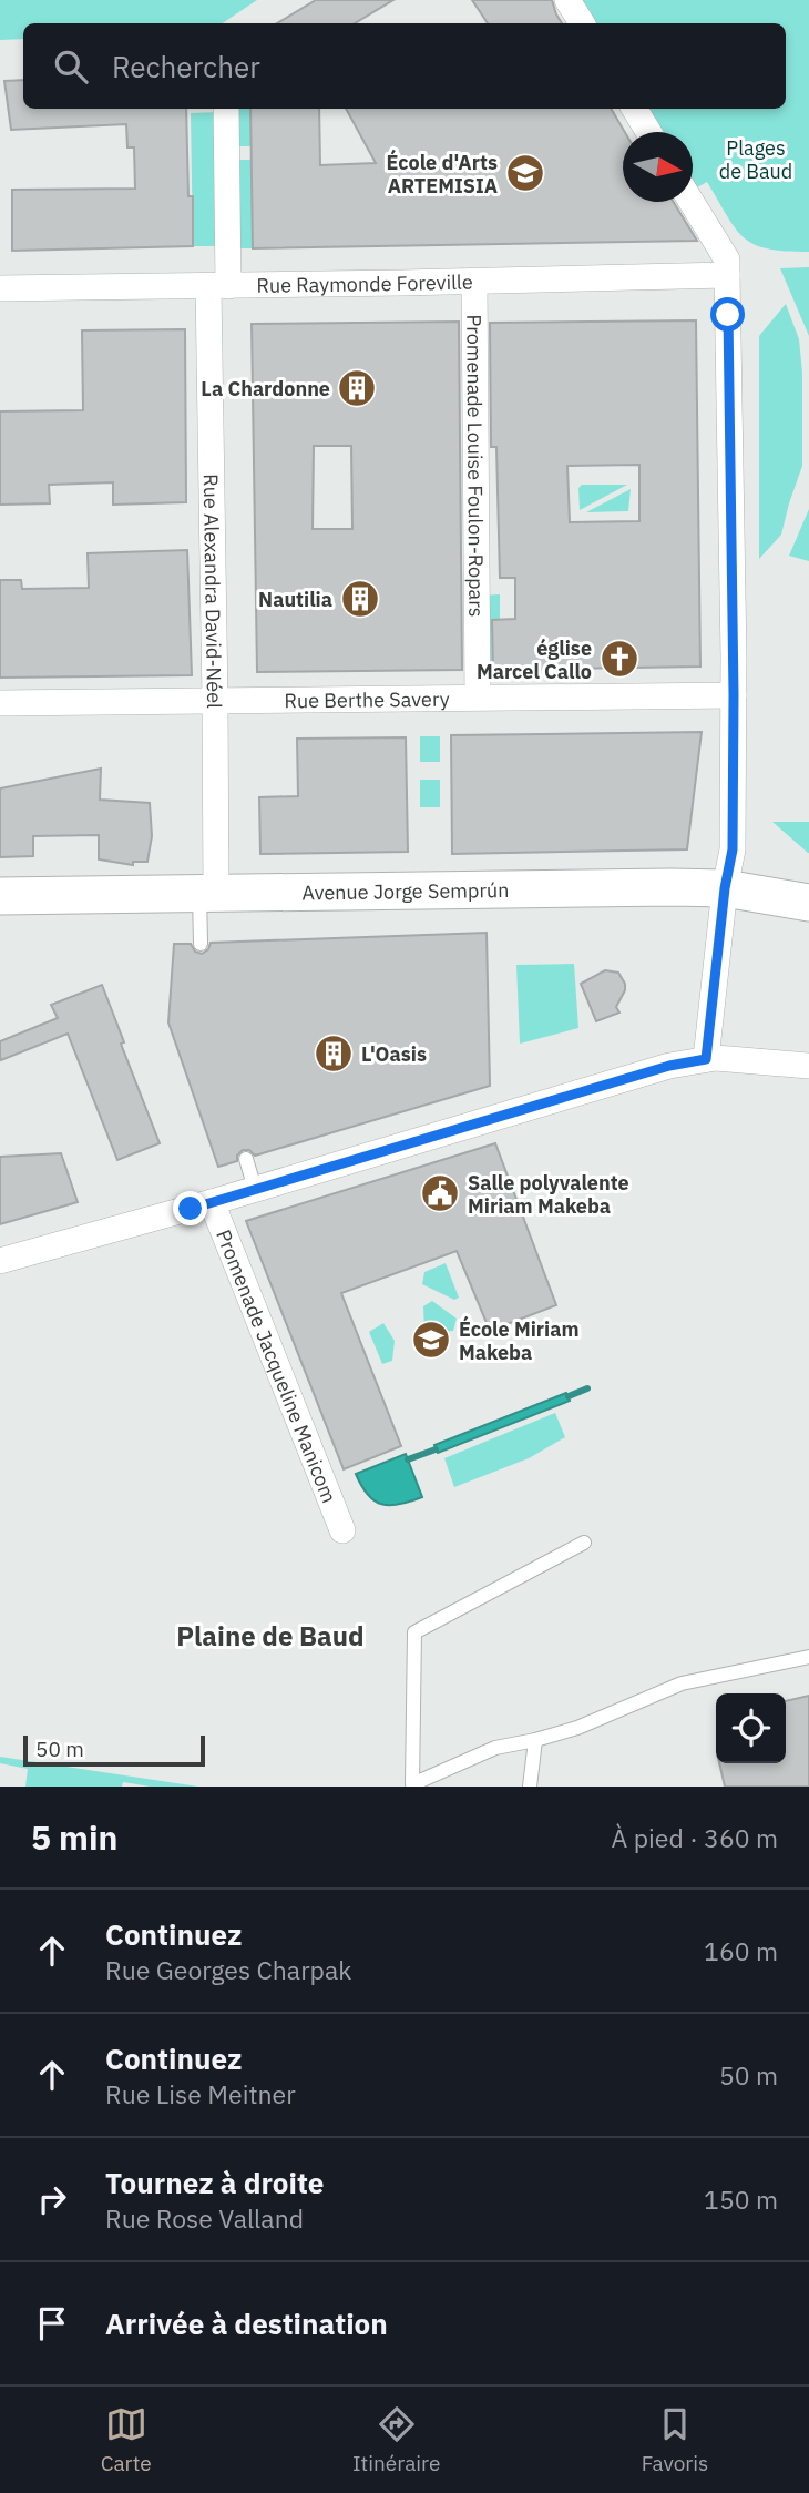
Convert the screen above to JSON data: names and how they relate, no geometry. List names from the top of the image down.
{
  "streets": {
    "street": [
      "Rue Raymonde Foreville",
      "Promenade Louise Foulon-Ropars",
      "Rue Alexandra David-Néel",
      "Rue Berthe Savery",
      "Avenue Jorge Semprún",
      "Promenade Jacqueline Manicom"
    ]
  },
  "crossings": [
    ["Rue Raymonde Foreville", "Promenade Louise Foulon-Ropars"],
    ["Rue Raymonde Foreville", "Rue Alexandra David-Néel"],
    ["Promenade Louise Foulon-Ropars", "Rue Berthe Savery"],
    ["Rue Alexandra David-Néel", "Rue Berthe Savery"],
    ["Rue Alexandra David-Néel", "Avenue Jorge Semprún"]
  ],
  "districts": ["Plaine de Baud"],
  "parks": ["Plages de Baud"],
  "places": {
    "school or university": ["École d'Arts ARTEMISIA", "École Miriam Makeba"],
    "building": ["La Chardonne", "Nautilia", "L'Oasis"],
    "church": ["église Marcel Callo"],
    "public building": ["Salle polyvalente Miriam Makeba"]
  },
  "scale_bar": "50 m",
  "north": "right",
  "page": {
    "search": "Rechercher",
    "scale": "50 m",
    "heading": ["5 min", "À pied · 360 m"],
    "list": [
      ["Continuez", "Rue Georges Charpak", "160 m"],
      ["Continuez", "Rue Lise Meitner", "50 m"],
      ["Tournez à droite", "Rue Rose Valland", "150 m"],
      "Arrivée à destination"
    ],
    "nav": ["Carte", "Itinéraire", "Favoris"]
  }
}
